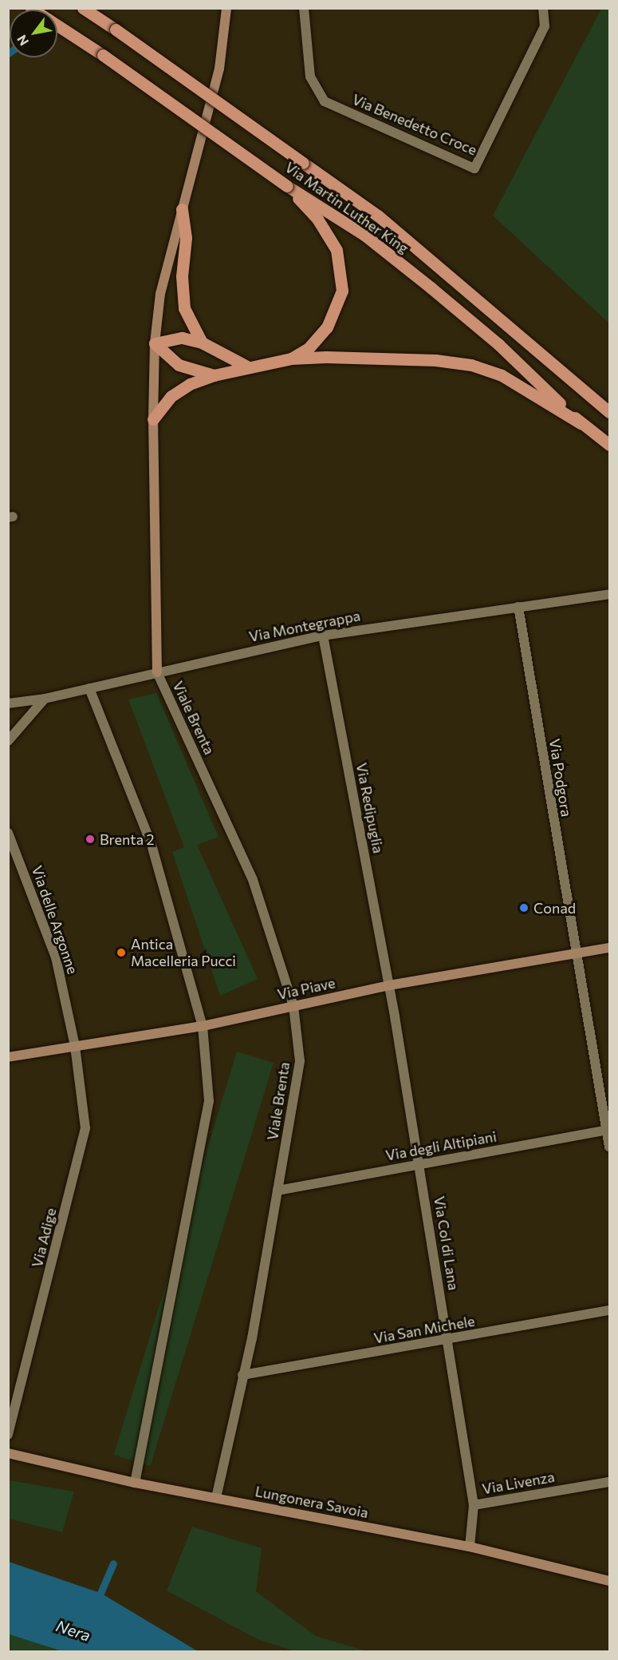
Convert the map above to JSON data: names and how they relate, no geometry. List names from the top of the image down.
{
  "streets": {
    "main road": ["Via Martin Luther King"],
    "street": [
      "Via Benedetto Croce",
      "Via Montegrappa",
      "Viale Brenta",
      "Via Podgora",
      "Via Redipuglia",
      "Via delle Argonne",
      "Via Piave",
      "Via degli Altipiani",
      "Via Adige",
      "Via Col di Lana",
      "Via San Michele",
      "Via Livenza",
      "Lungonera Savoia"
    ]
  },
  "crossings": [
    ["Via Montegrappa", "Viale Brenta"],
    ["Via Montegrappa", "Via Podgora"],
    ["Via Montegrappa", "Via Redipuglia"],
    ["Viale Brenta", "Via Piave"],
    ["Viale Brenta", "Via degli Altipiani"],
    ["Viale Brenta", "Via San Michele"],
    ["Viale Brenta", "Lungonera Savoia"],
    ["Via Podgora", "Via Piave"],
    ["Via Podgora", "Via degli Altipiani"],
    ["Via Redipuglia", "Via Piave"],
    ["Via Redipuglia", "Via Col di Lana"],
    ["Via delle Argonne", "Via Piave"],
    ["Via delle Argonne", "Via Adige"],
    ["Via Piave", "Via Adige"],
    ["Via Piave", "Via Col di Lana"],
    ["Via degli Altipiani", "Via Col di Lana"],
    ["Via Col di Lana", "Via San Michele"],
    ["Via Col di Lana", "Via Livenza"],
    ["Via Livenza", "Lungonera Savoia"]
  ],
  "water": ["Nera"],
  "places": ["Brenta 2", "Conad", "Antica Macelleria Pucci"],
  "north": "bottom left"
}
